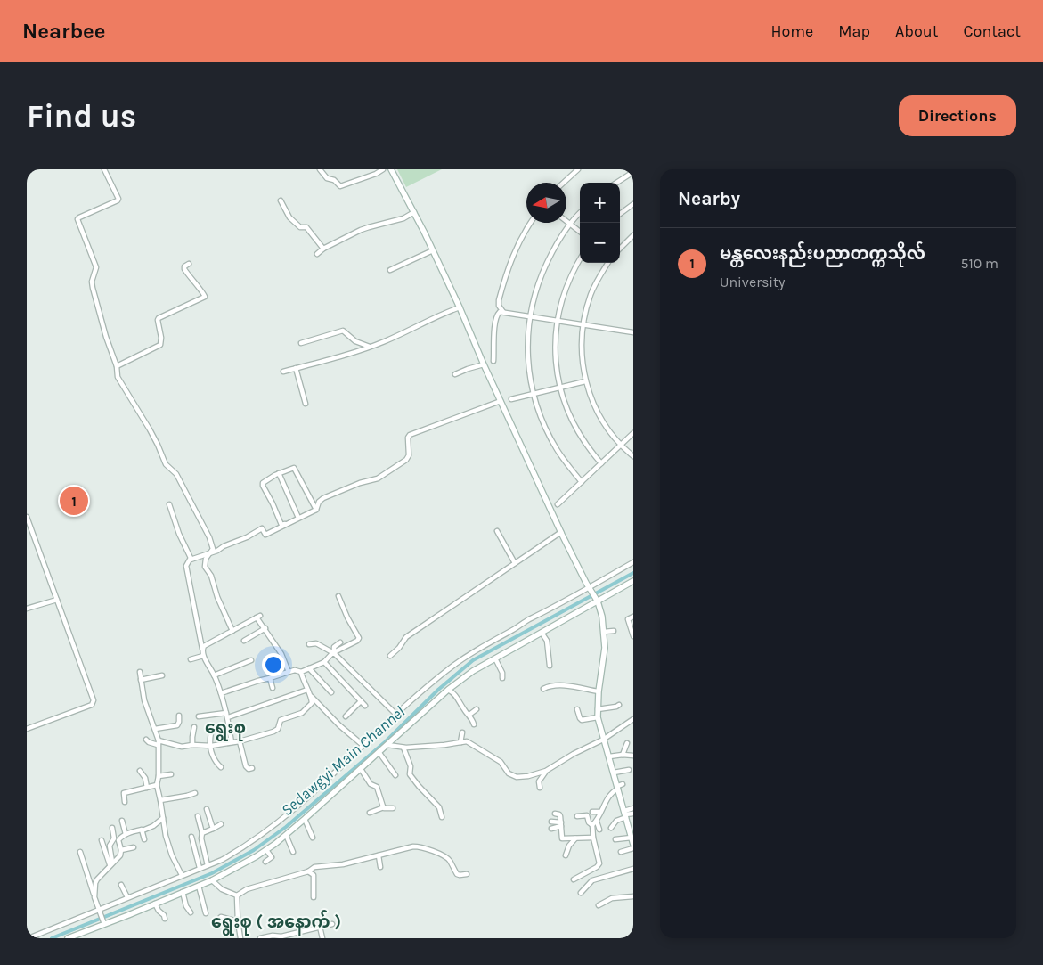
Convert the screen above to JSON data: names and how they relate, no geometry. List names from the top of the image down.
{
  "districts": ["ရွေးစု", "ရွေးစု ( အနောက် )"],
  "water": ["Sedawgyi Main Channel"],
  "north": "left",
  "page": {
    "header": "Nearbee",
    "nav": [
      "Home",
      "Map",
      "About",
      "Contact"
    ],
    "buttons": "Directions",
    "title": "Find us",
    "heading": "Nearby",
    "map_buttons": ["+", "−"],
    "list": [
      {
        "mark": "1",
        "name": "မန္တလေးနည်းပညာတက္ကသိုလ်",
        "note": "University",
        "value": "510 m"
      }
    ],
    "pins": "1"
  }
}
